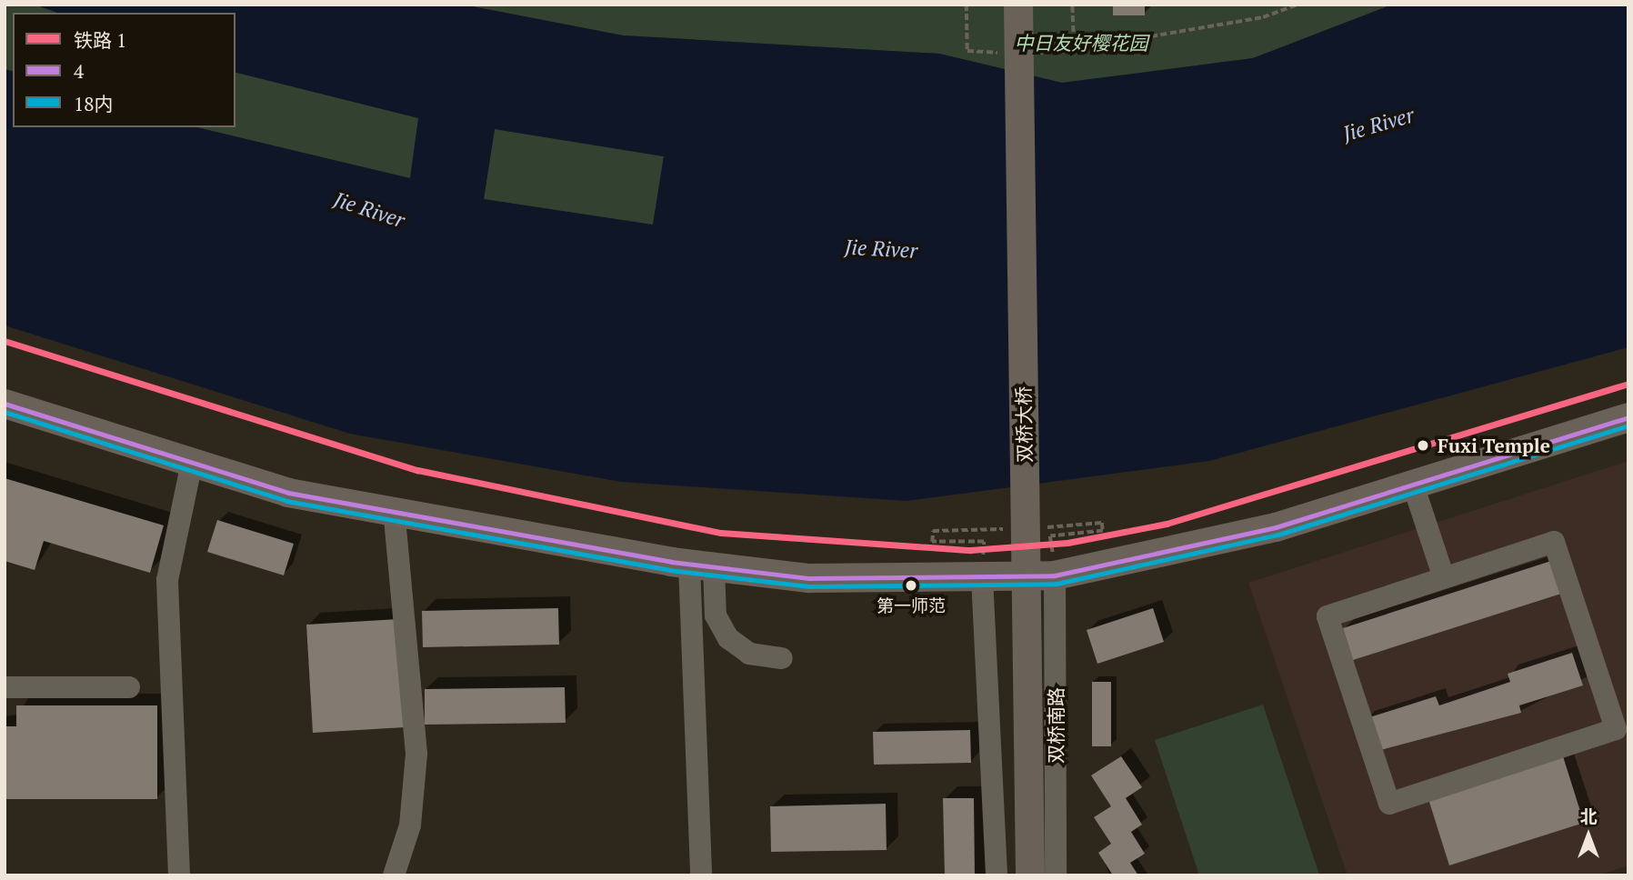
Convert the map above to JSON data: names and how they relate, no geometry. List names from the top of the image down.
{
  "streets": {
    "main road": ["双桥大桥"],
    "street": ["双桥南路"]
  },
  "water": ["Jie River"],
  "parks": ["中日友好樱花园"],
  "places": ["Fuxi Temple", "第一师范"],
  "lines": ["rail line 1", "transit line 4", "transit line 18内"],
  "legend": ["铁路 1", "4", "18内"],
  "north": "top"
}
